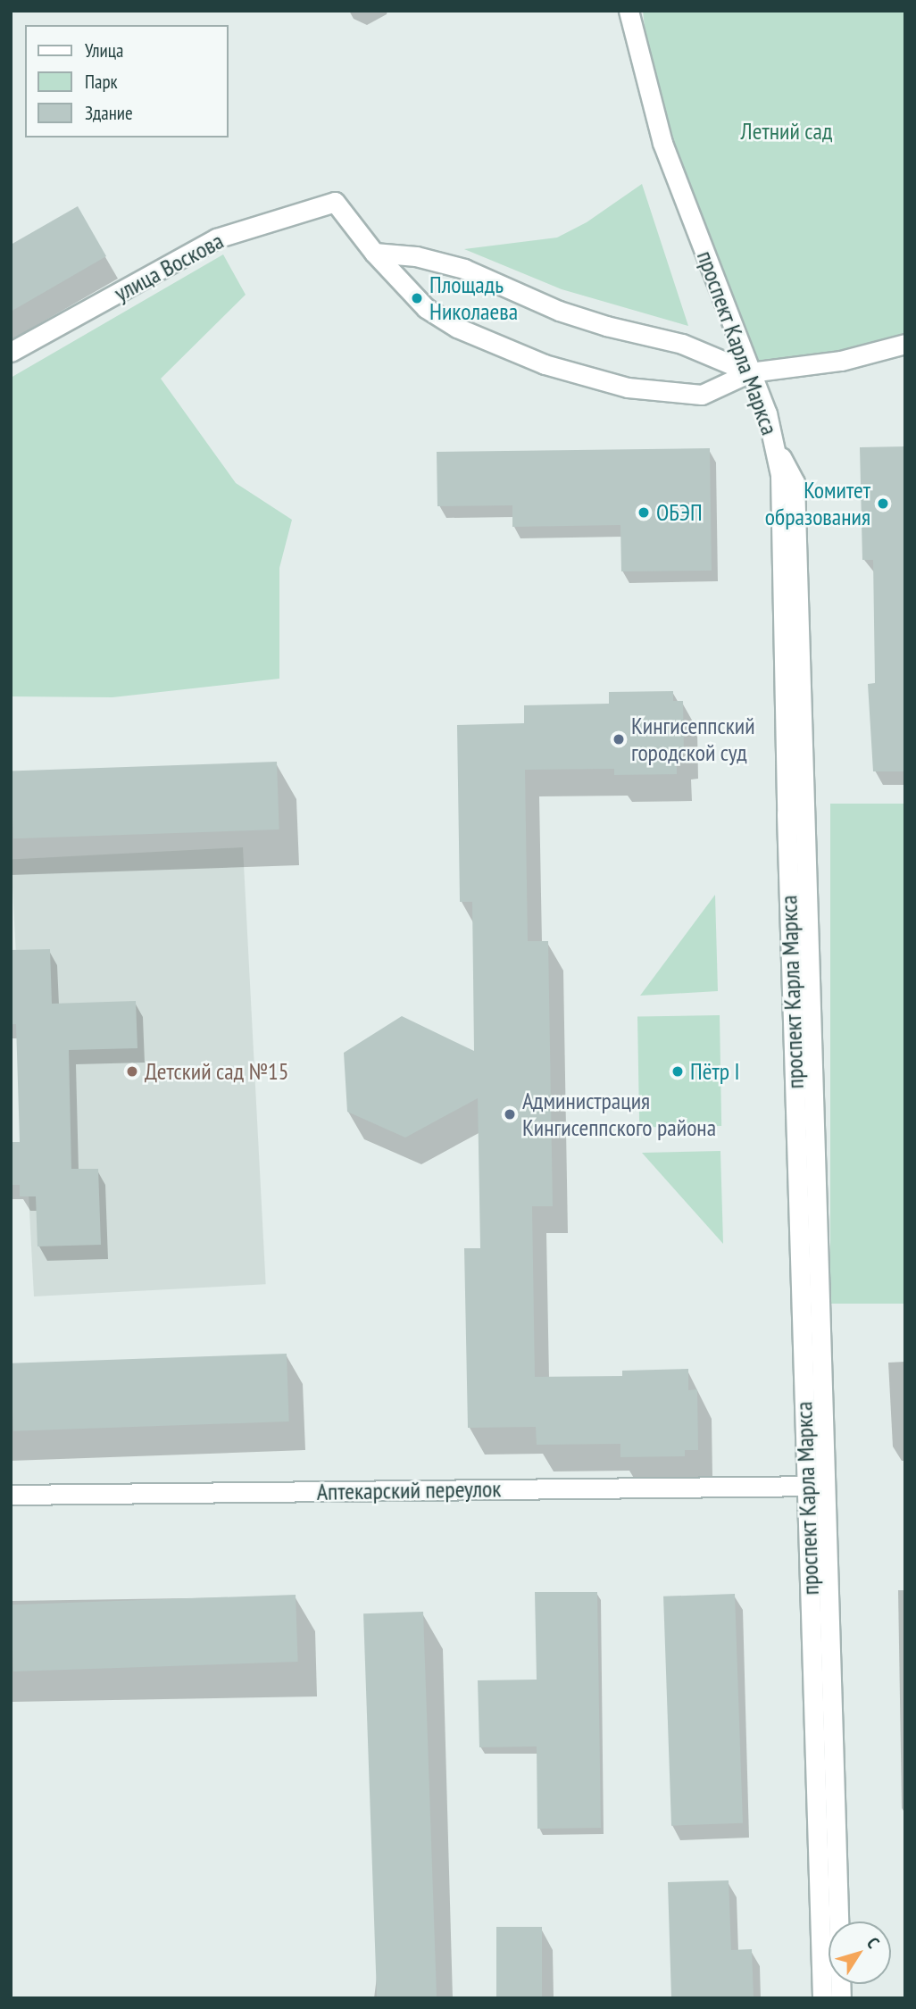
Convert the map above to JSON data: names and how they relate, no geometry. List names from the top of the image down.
{
  "streets": {
    "main road": ["улица Воскова", "проспект Карла Маркса", "Аптекарский переулок"]
  },
  "crossings": [
    ["проспект Карла Маркса", "Аптекарский переулок"]
  ],
  "parks": ["Летний сад"],
  "places": [
    "Площадь Николаева",
    "Комитет образования",
    "ОБЭП",
    "Кингисеппский городской суд",
    "Детский сад №15",
    "Пётр I",
    "Администрация Кингисеппского района"
  ],
  "legend": ["Улица", "Парк", "Здание"],
  "north": "top right"
}
